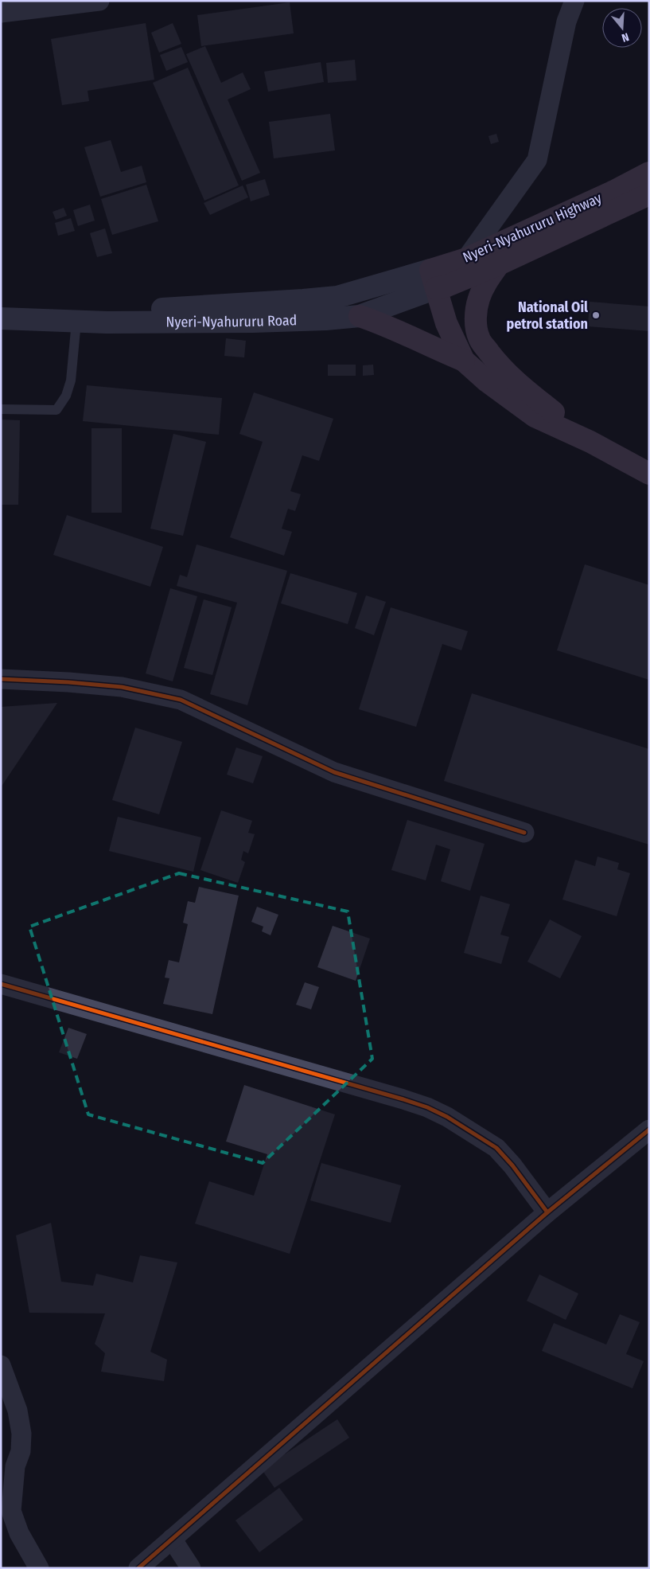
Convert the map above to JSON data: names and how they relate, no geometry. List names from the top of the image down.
{
  "streets": {
    "highway": ["Nyeri-Nyahururu Highway"],
    "main road": ["Nyeri-Nyahururu Road"]
  },
  "crossings": [
    ["Nyeri-Nyahururu Highway", "Nyeri-Nyahururu Road"]
  ],
  "places": ["National Oil petrol station"],
  "north": "bottom"
}
